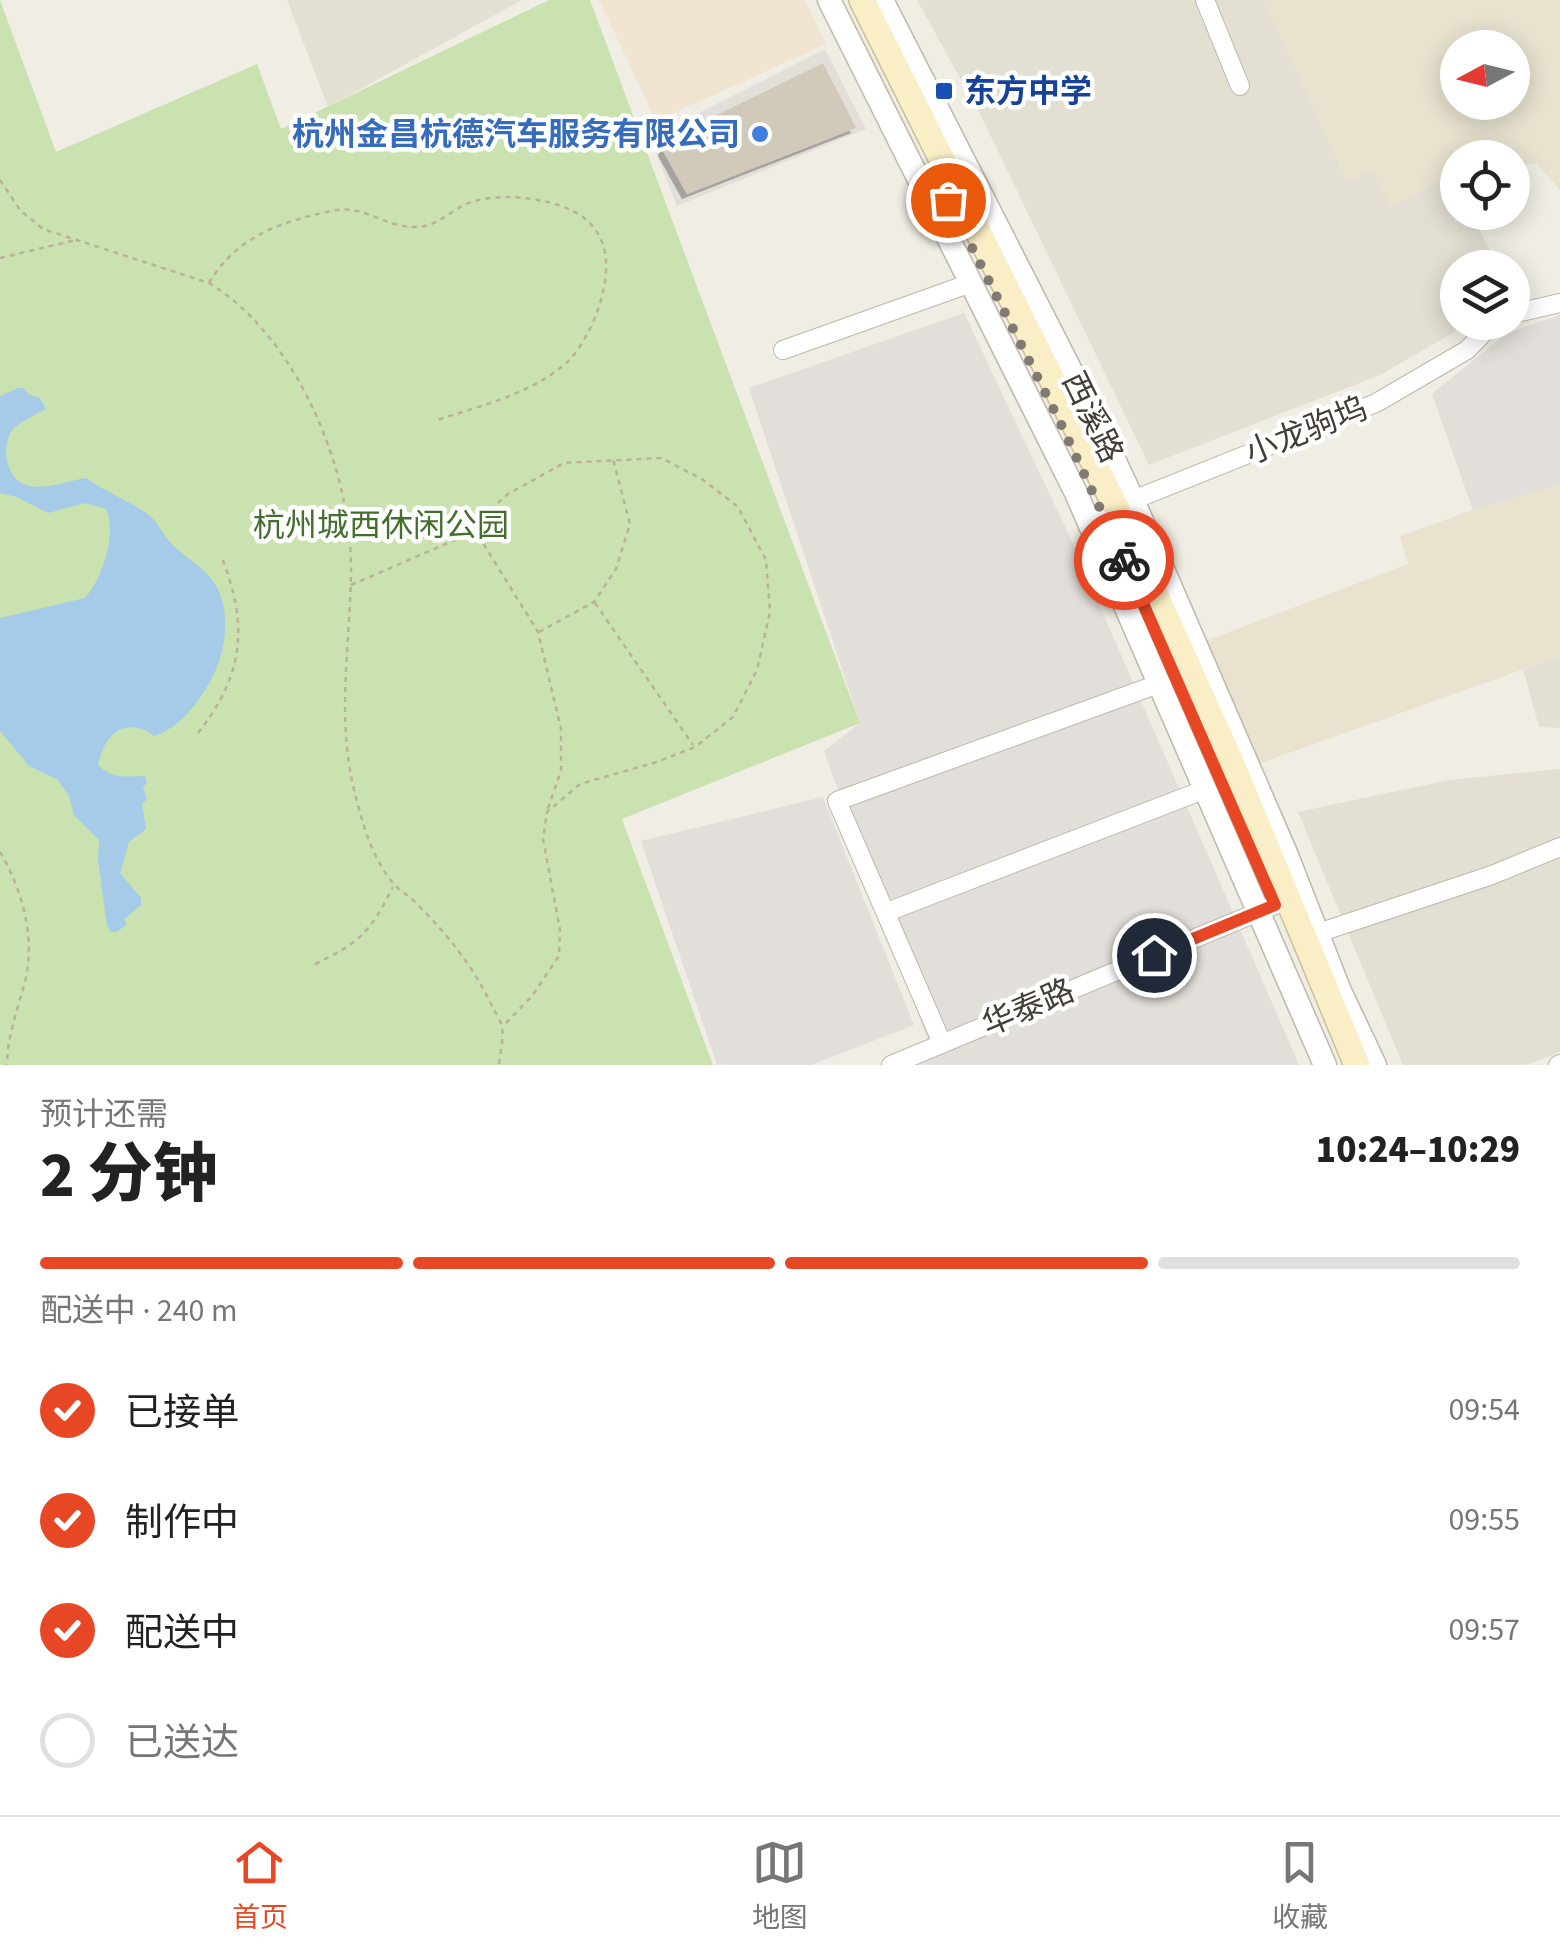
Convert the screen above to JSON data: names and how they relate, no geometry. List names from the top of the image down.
{
  "streets": {
    "main road": ["西溪路"],
    "street": ["小龙驹坞", "华泰路"]
  },
  "crossings": [
    ["西溪路", "小龙驹坞"],
    ["西溪路", "华泰路"]
  ],
  "parks": ["杭州城西休闲公园"],
  "places": {
    "transit": ["东方中学"],
    "other": ["杭州金昌杭德汽车服务有限公司"]
  },
  "north": "left",
  "page": {
    "heading": ["2 分钟", "预计还需", "10:24–10:29"],
    "bar": "配送中 · 240 m",
    "list": [
      ["已接单", "09:54"],
      ["制作中", "09:55"],
      ["配送中", "09:57"],
      "已送达"
    ],
    "tabs": ["首页", "地图", "收藏"]
  }
}
